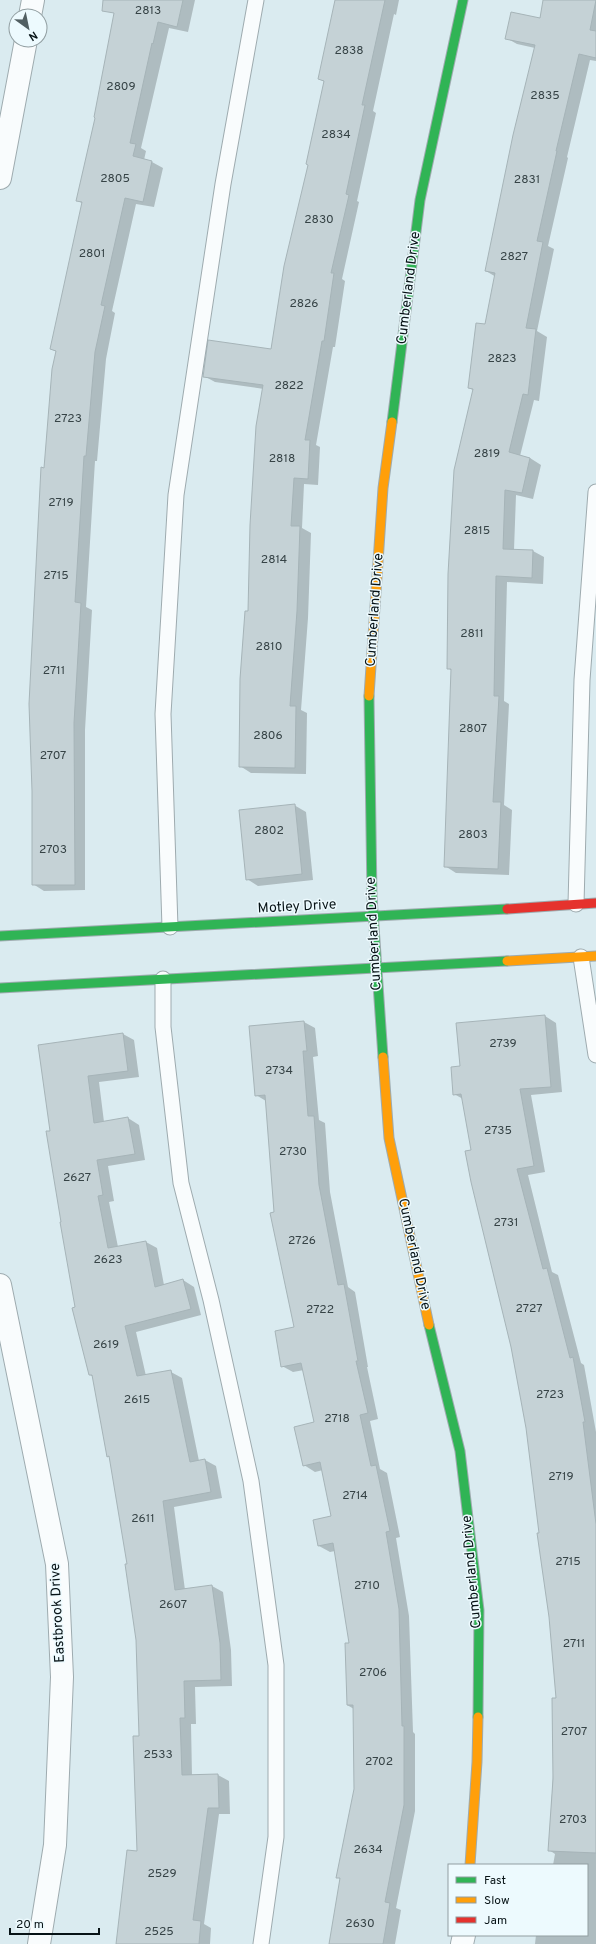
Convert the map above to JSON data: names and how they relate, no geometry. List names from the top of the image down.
{
  "streets": {
    "street": ["Cumberland Drive", "Motley Drive", "Eastbrook Drive"]
  },
  "crossings": [
    ["Cumberland Drive", "Motley Drive"]
  ],
  "house_numbers": [
    "2813",
    "2838",
    "2809",
    "2835",
    "2834",
    "2805",
    "2831",
    "2830",
    "2801",
    "2827",
    "2826",
    "2823",
    "2822",
    "2723",
    "2819",
    "2818",
    "2719",
    "2815",
    "2814",
    "2715",
    "2811",
    "2810",
    "2711",
    "2807",
    "2806",
    "2707",
    "2802",
    "2803",
    "2703",
    "2739",
    "2734",
    "2735",
    "2730",
    "2627",
    "2731",
    "2726",
    "2623",
    "2727",
    "2722",
    "2619",
    "2723",
    "2615",
    "2718",
    "2719",
    "2714",
    "2611",
    "2715",
    "2710",
    "2607",
    "2711",
    "2706",
    "2707",
    "2533",
    "2702",
    "2703",
    "2634",
    "2529",
    "2630",
    "2525"
  ],
  "legend": ["Fast", "Slow", "Jam"],
  "scale_bar": "20 m",
  "north": "bottom right"
}
